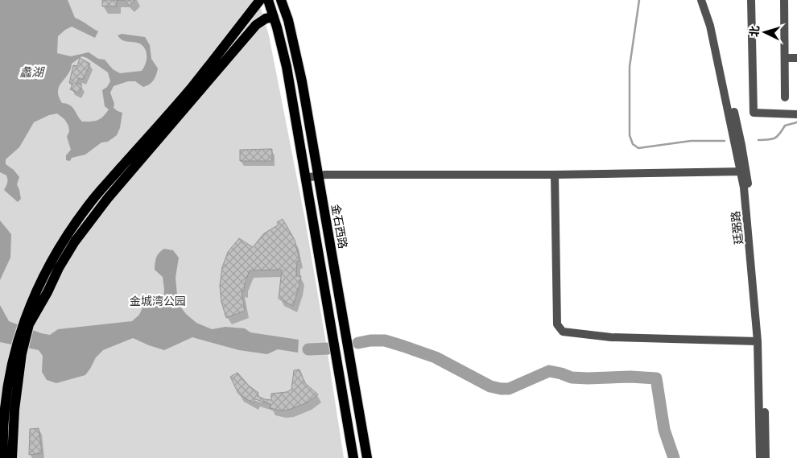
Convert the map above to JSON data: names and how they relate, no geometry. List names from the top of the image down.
{
  "streets": {
    "main road": ["金石西路"],
    "street": ["廷弼路"]
  },
  "water": ["蠡湖"],
  "parks": ["金城湾公园"],
  "north": "left"
}
